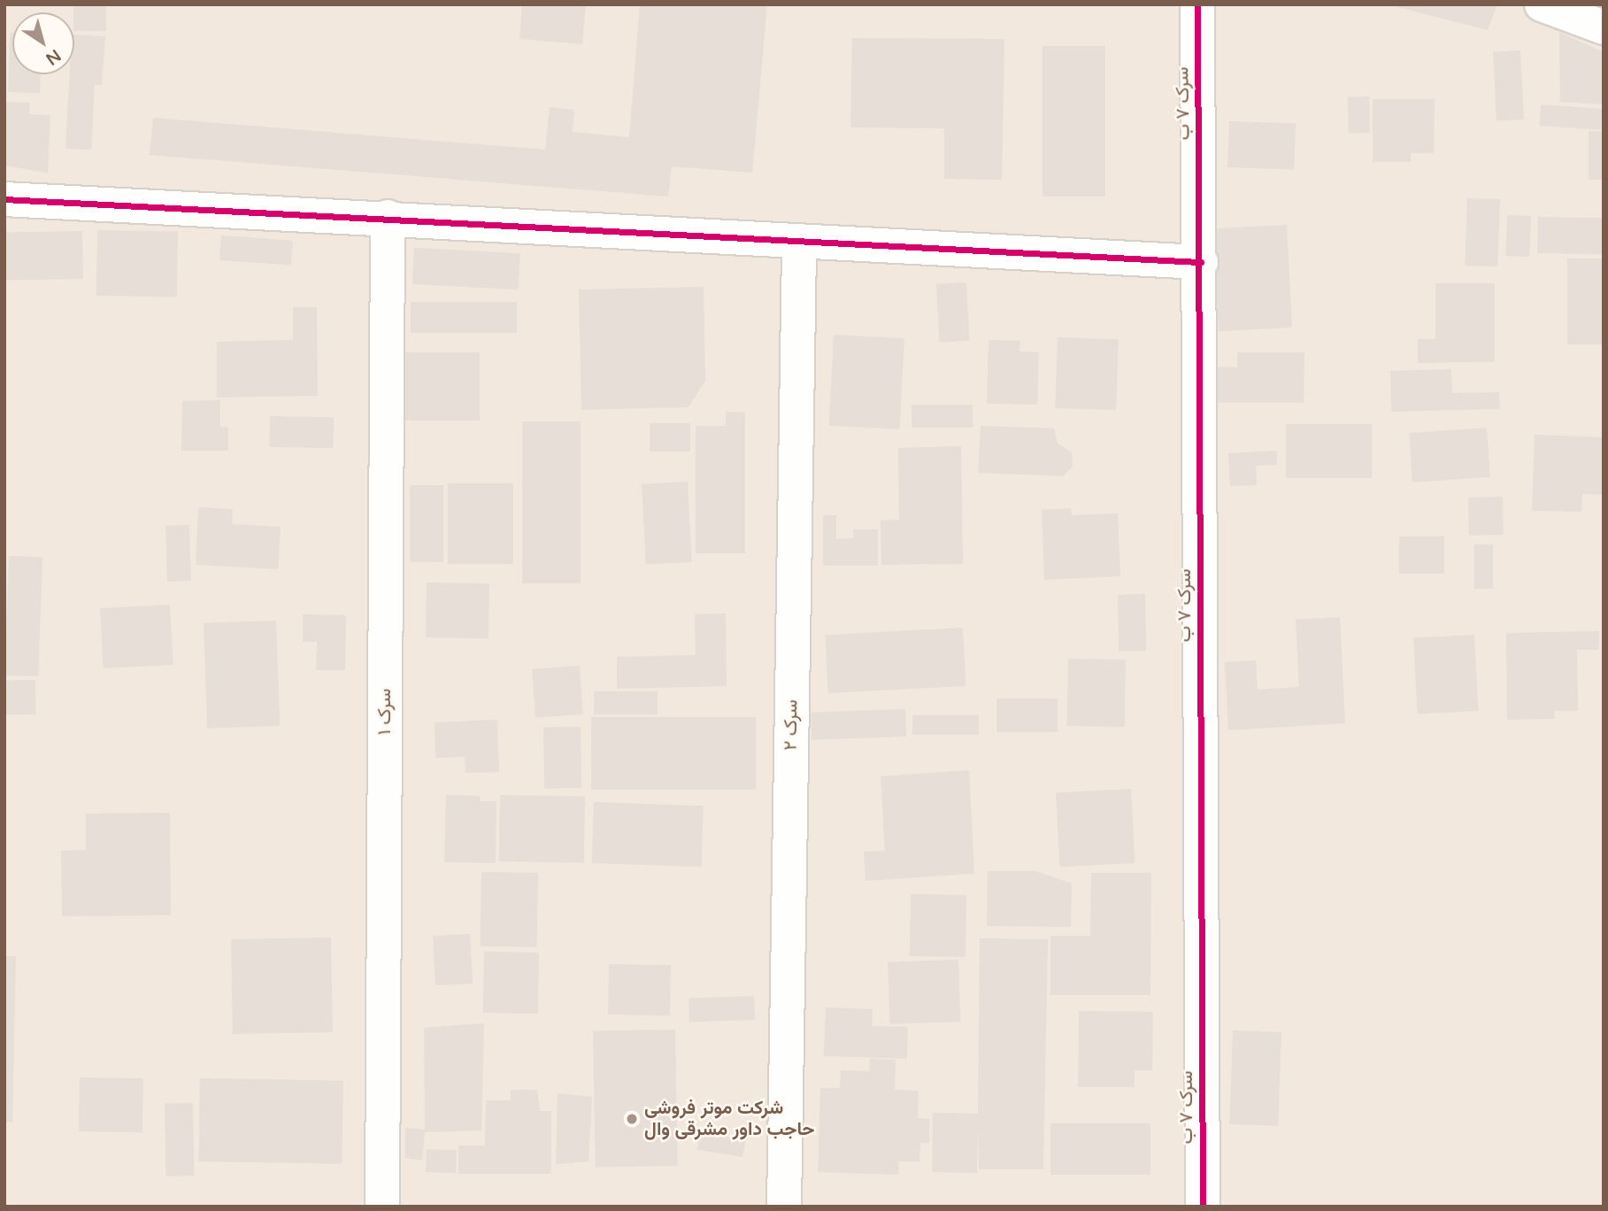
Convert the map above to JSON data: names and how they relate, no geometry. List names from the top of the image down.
{
  "streets": {
    "street": ["سرک ۷ ب", "سرک ۱", "سرک ۲"]
  },
  "places": ["شرکت موتر فروشی حاجب داور مشرقی وال"],
  "north": "bottom right"
}
